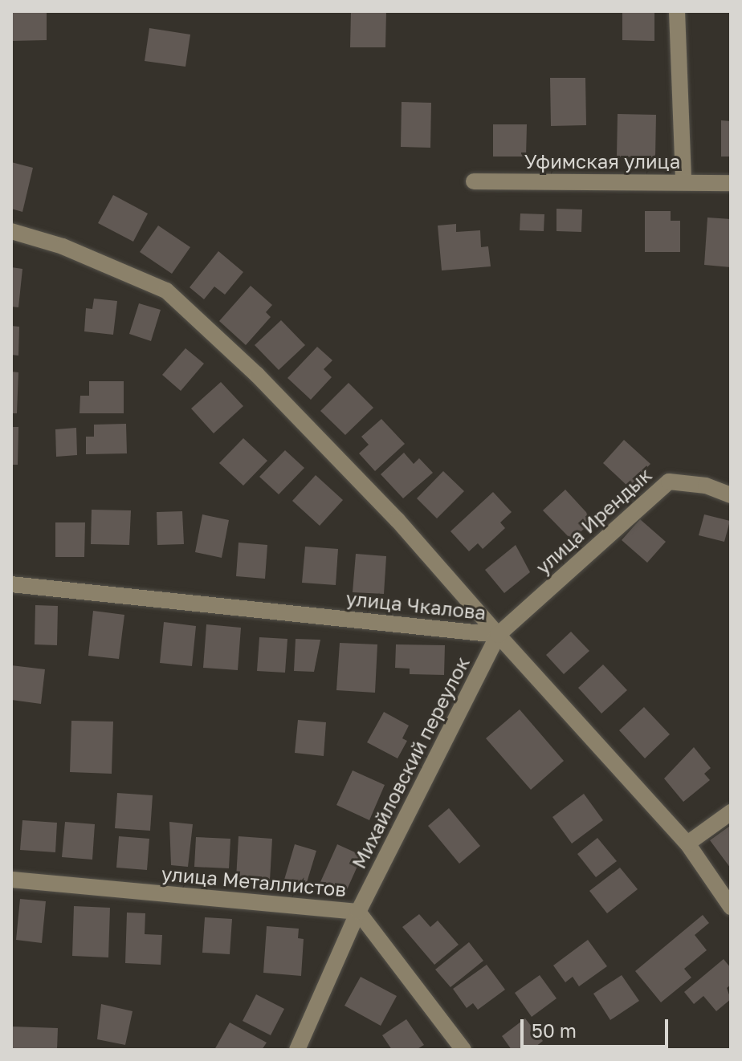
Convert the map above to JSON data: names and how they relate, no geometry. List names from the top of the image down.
{
  "streets": {
    "street": [
      "Уфимская улица",
      "улица Ирендык",
      "улица Чкалова",
      "Михайловский переулок",
      "улица Металлистов"
    ]
  },
  "crossings": [
    ["улица Ирендык", "улица Чкалова"],
    ["улица Ирендык", "Михайловский переулок"],
    ["улица Чкалова", "Михайловский переулок"],
    ["Михайловский переулок", "улица Металлистов"]
  ],
  "scale_bar": "50 m"
}
